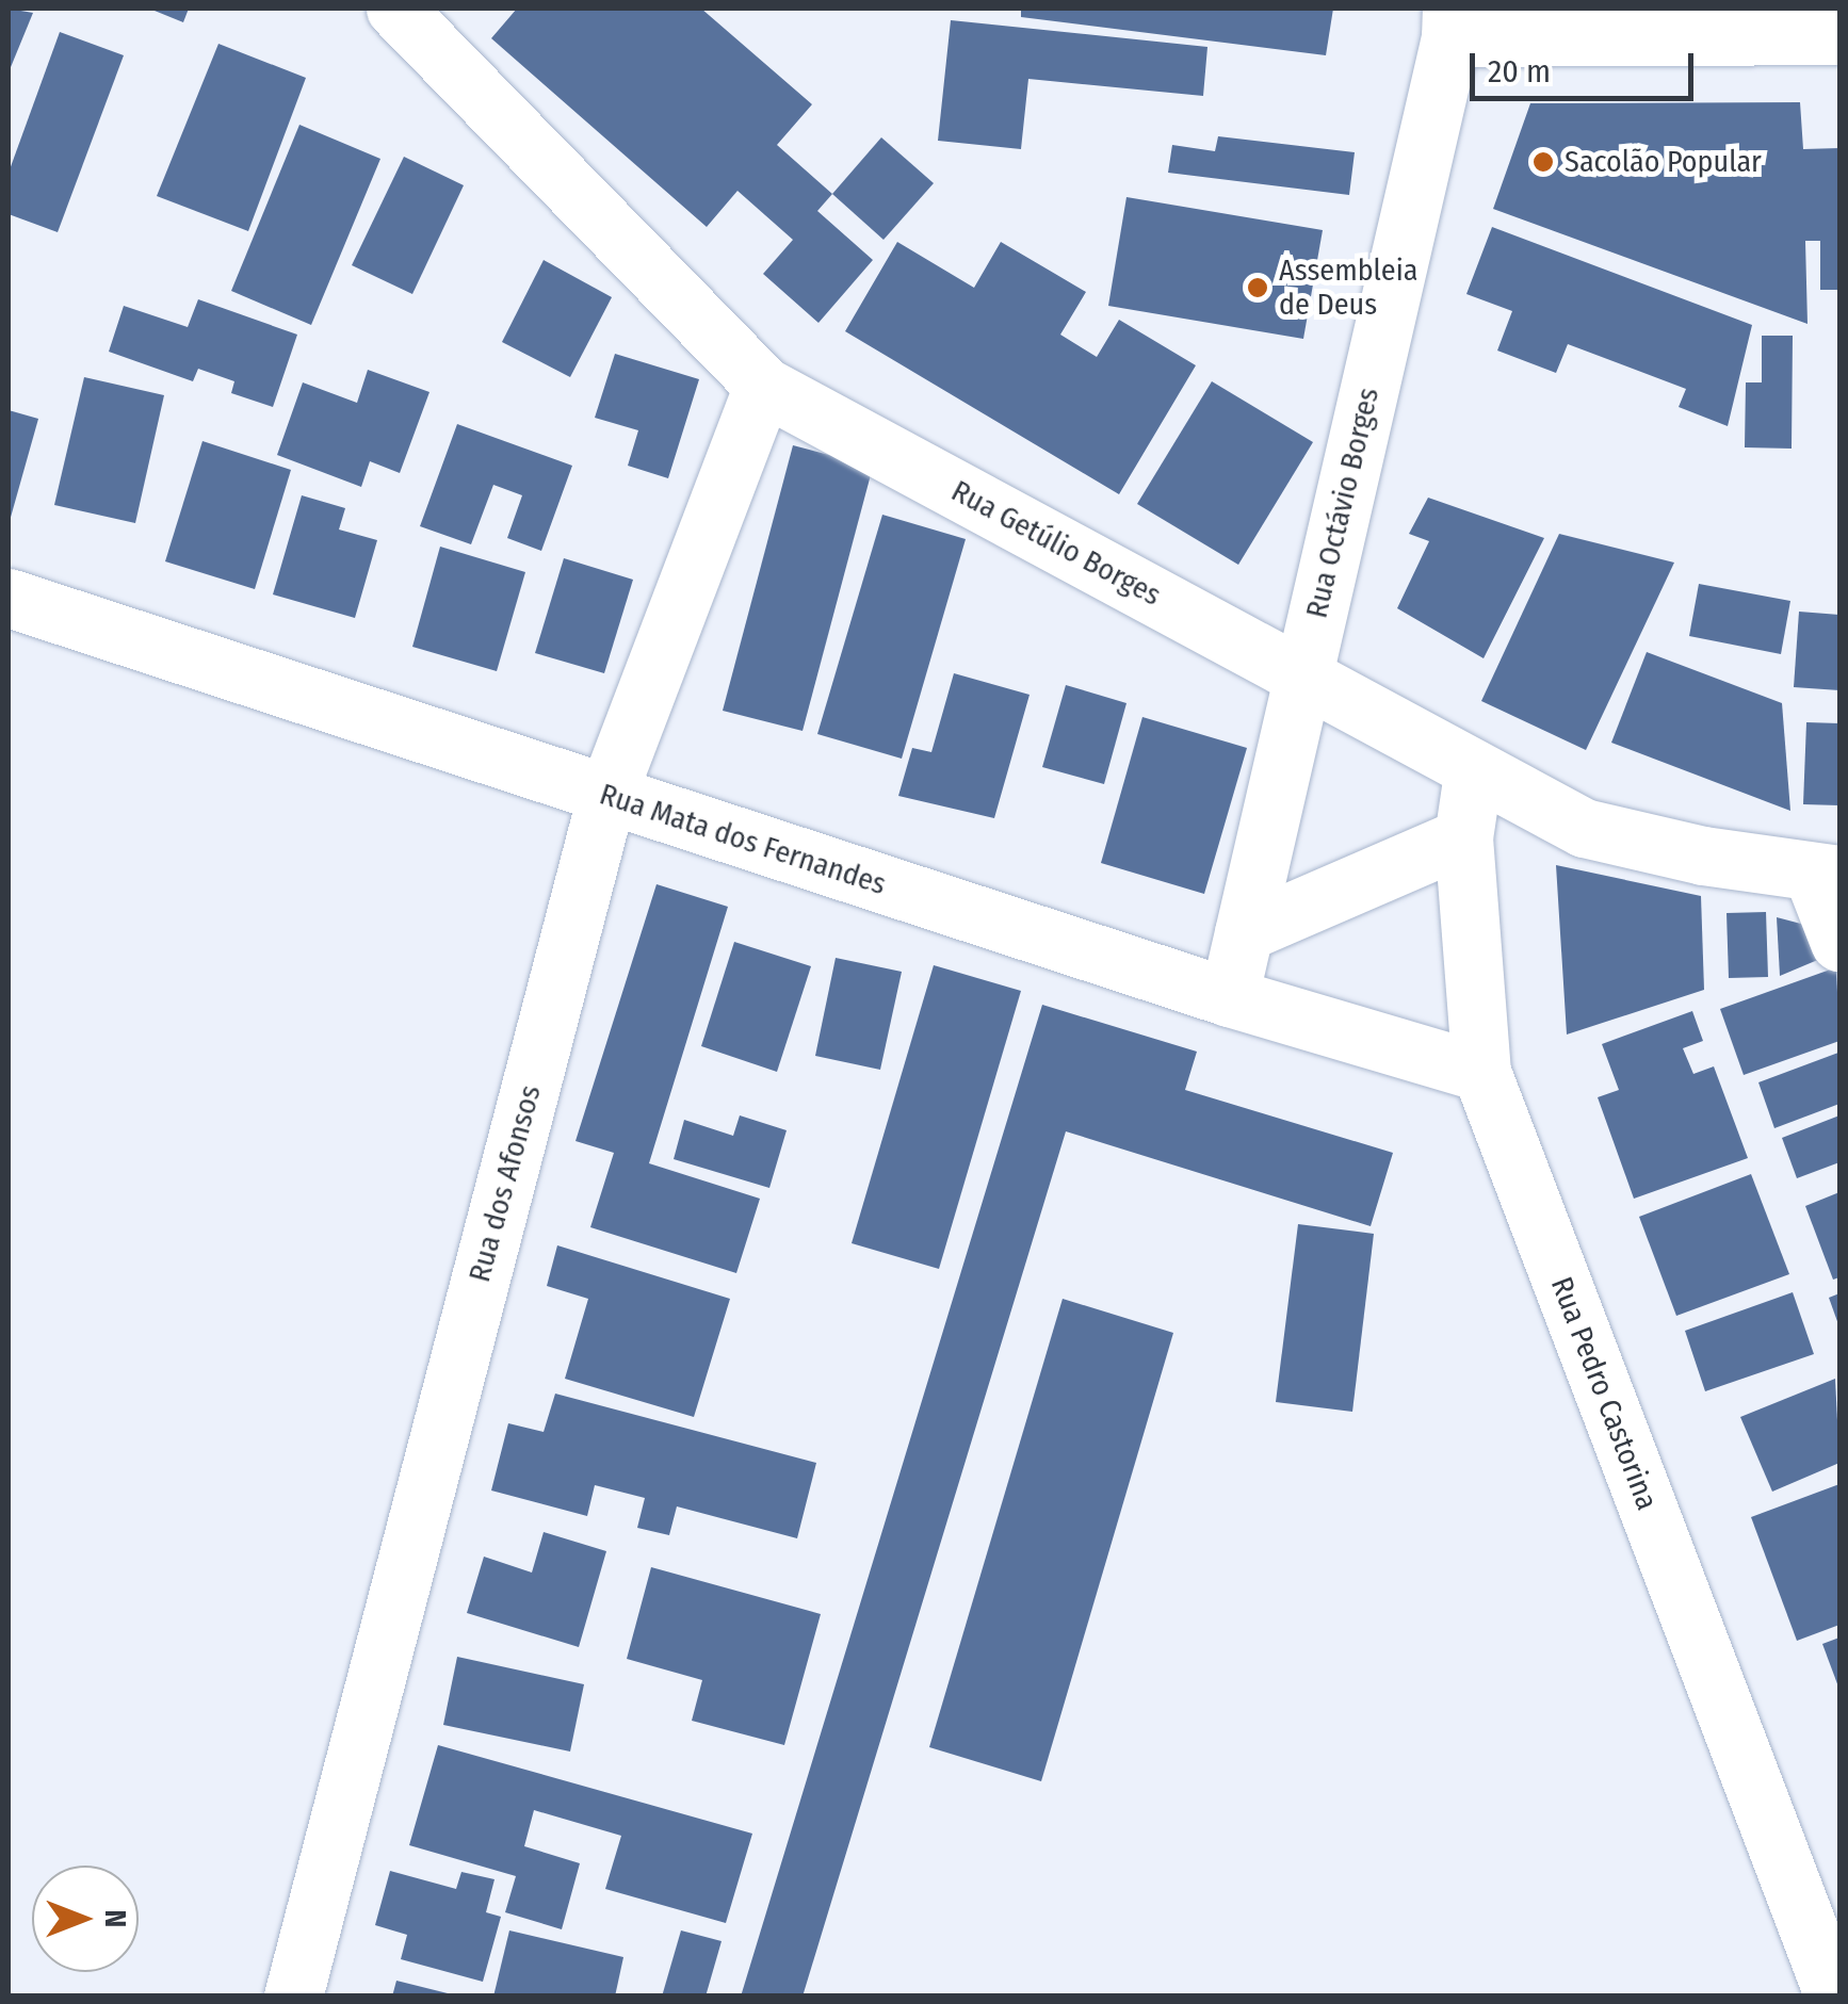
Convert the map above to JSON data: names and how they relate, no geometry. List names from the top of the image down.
{
  "streets": {
    "street": [
      "Rua Octávio Borges",
      "Rua Getúlio Borges",
      "Rua Mata dos Fernandes",
      "Rua dos Afonsos",
      "Rua Pedro Castorina"
    ]
  },
  "crossings": [
    ["Rua Octávio Borges", "Rua Getúlio Borges"],
    ["Rua Octávio Borges", "Rua Mata dos Fernandes"],
    ["Rua Getúlio Borges", "Rua dos Afonsos"],
    ["Rua Getúlio Borges", "Rua Pedro Castorina"],
    ["Rua Mata dos Fernandes", "Rua dos Afonsos"],
    ["Rua Mata dos Fernandes", "Rua Pedro Castorina"]
  ],
  "places": ["Sacolão Popular", "Assembleia de Deus"],
  "scale_bar": "20 m",
  "north": "right"
}
